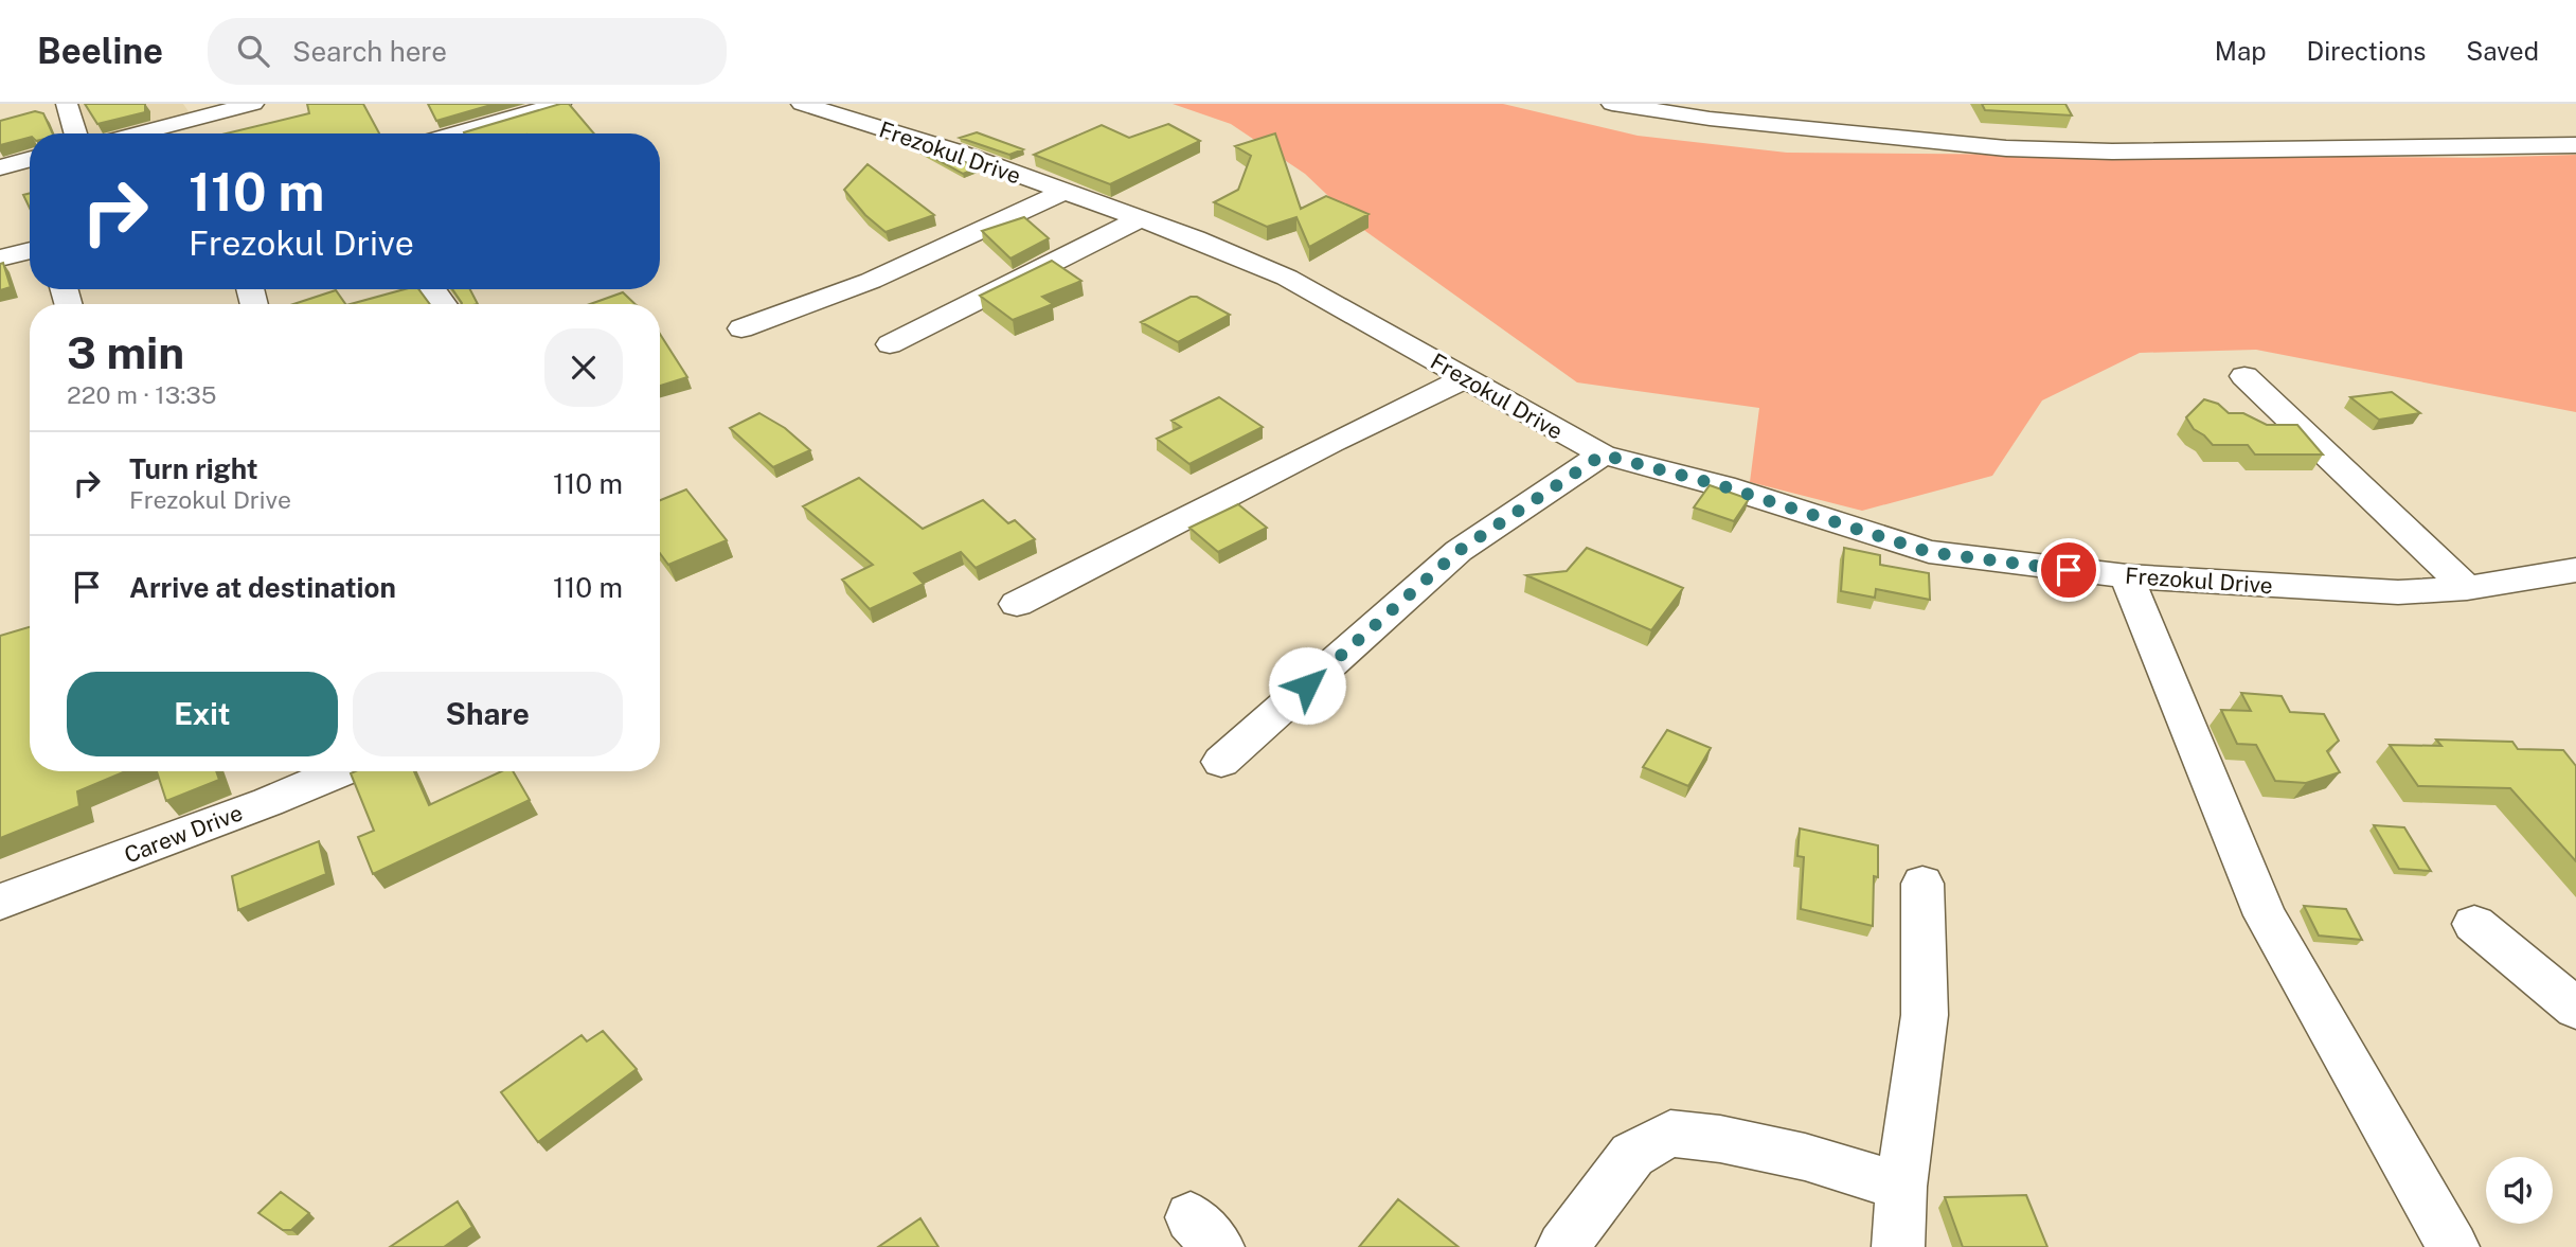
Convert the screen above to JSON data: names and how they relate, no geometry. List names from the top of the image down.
{
  "streets": {
    "street": ["Frezokul Drive", "Carew Drive"]
  },
  "page": {
    "header": "Beeline",
    "search": "Search here",
    "nav": ["Map", "Directions", "Saved"],
    "turn": ["110 m", "Frezokul Drive"],
    "heading": ["3 min", "220 m · 13:35"],
    "list": [
      {
        "name": "Turn right",
        "note": "Frezokul Drive",
        "value": "110 m"
      },
      {
        "name": "Arrive at destination",
        "value": "110 m"
      }
    ],
    "buttons": ["Exit", "Share"]
  }
}
